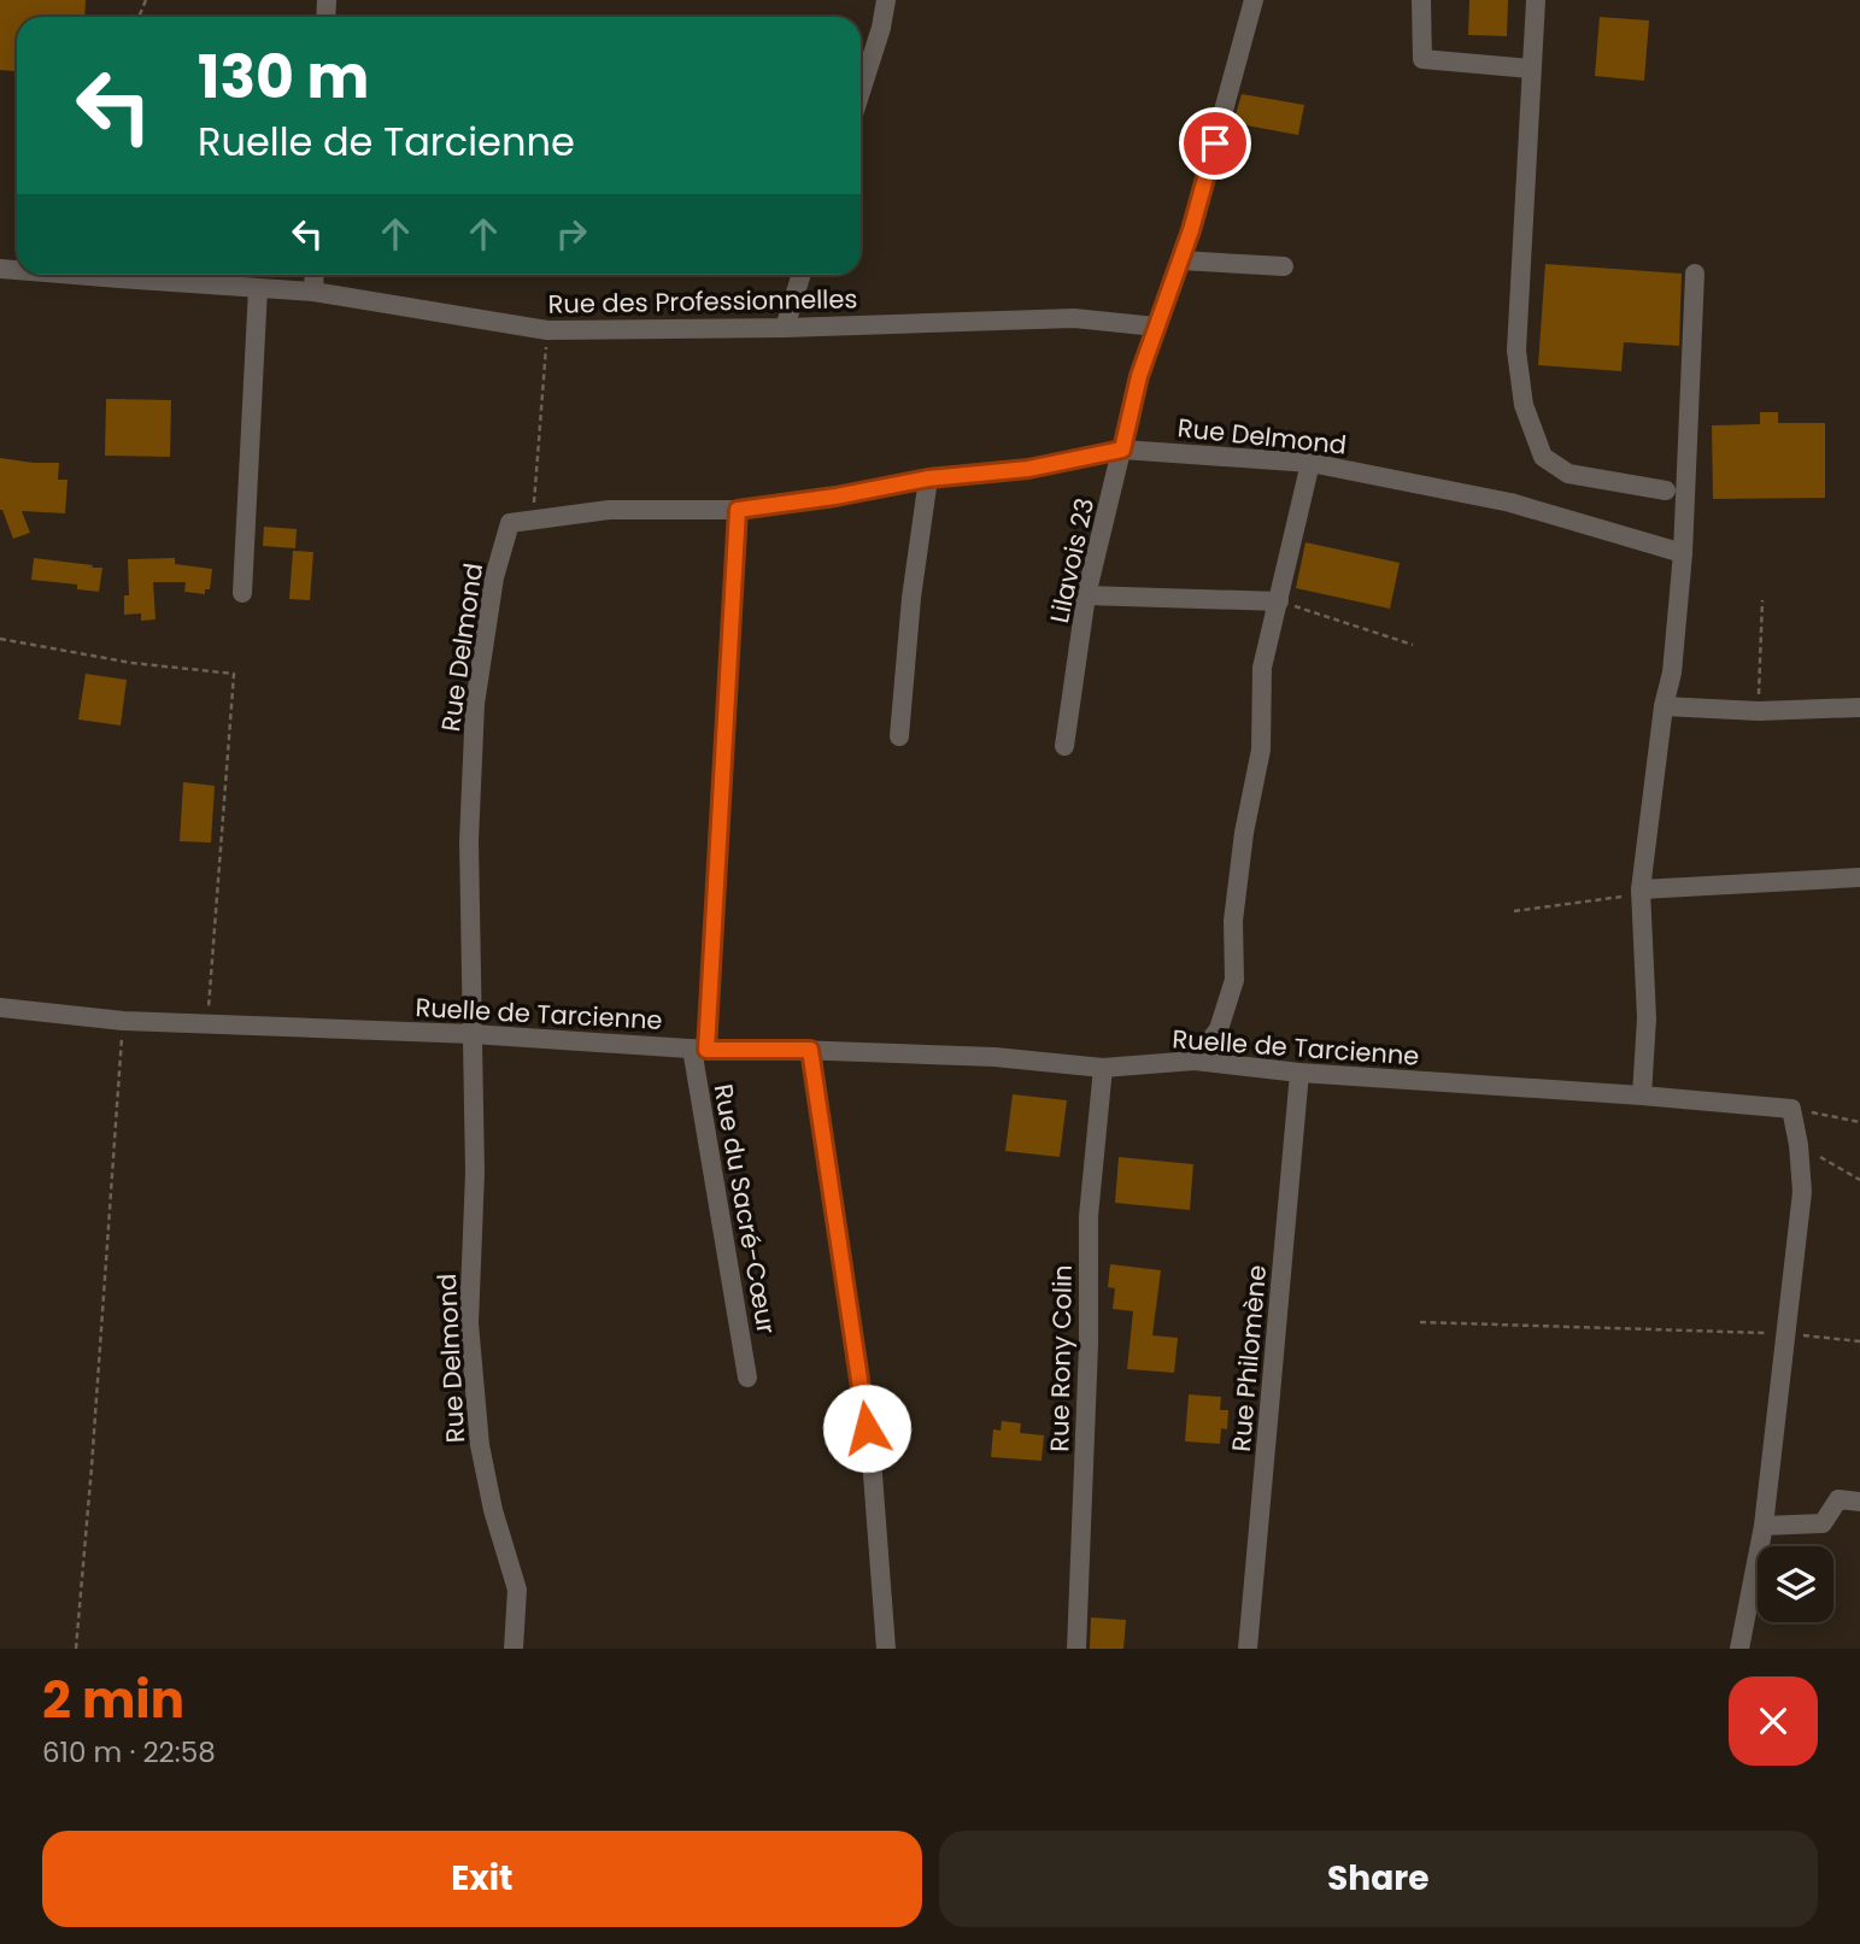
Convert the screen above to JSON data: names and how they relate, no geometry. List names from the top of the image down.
{
  "streets": {
    "street": [
      "Rue des Professionnelles",
      "Rue Delmond",
      "Lilavois 23",
      "Ruelle de Tarcienne",
      "Rue du Sacré-Cœur",
      "Rue Rony Colin",
      "Rue Philomène"
    ]
  },
  "crossings": [
    ["Rue des Professionnelles", "Lilavois 23"],
    ["Rue Delmond", "Lilavois 23"],
    ["Rue Delmond", "Ruelle de Tarcienne"],
    ["Rue Delmond", "Rue du Sacré-Cœur"],
    ["Ruelle de Tarcienne", "Rue du Sacré-Cœur"],
    ["Ruelle de Tarcienne", "Rue Rony Colin"],
    ["Ruelle de Tarcienne", "Rue Philomène"]
  ],
  "page": {
    "turn": ["130 m", "Ruelle de Tarcienne"],
    "heading": ["2 min", "610 m · 22:58"],
    "buttons": ["Exit", "Share"]
  }
}
